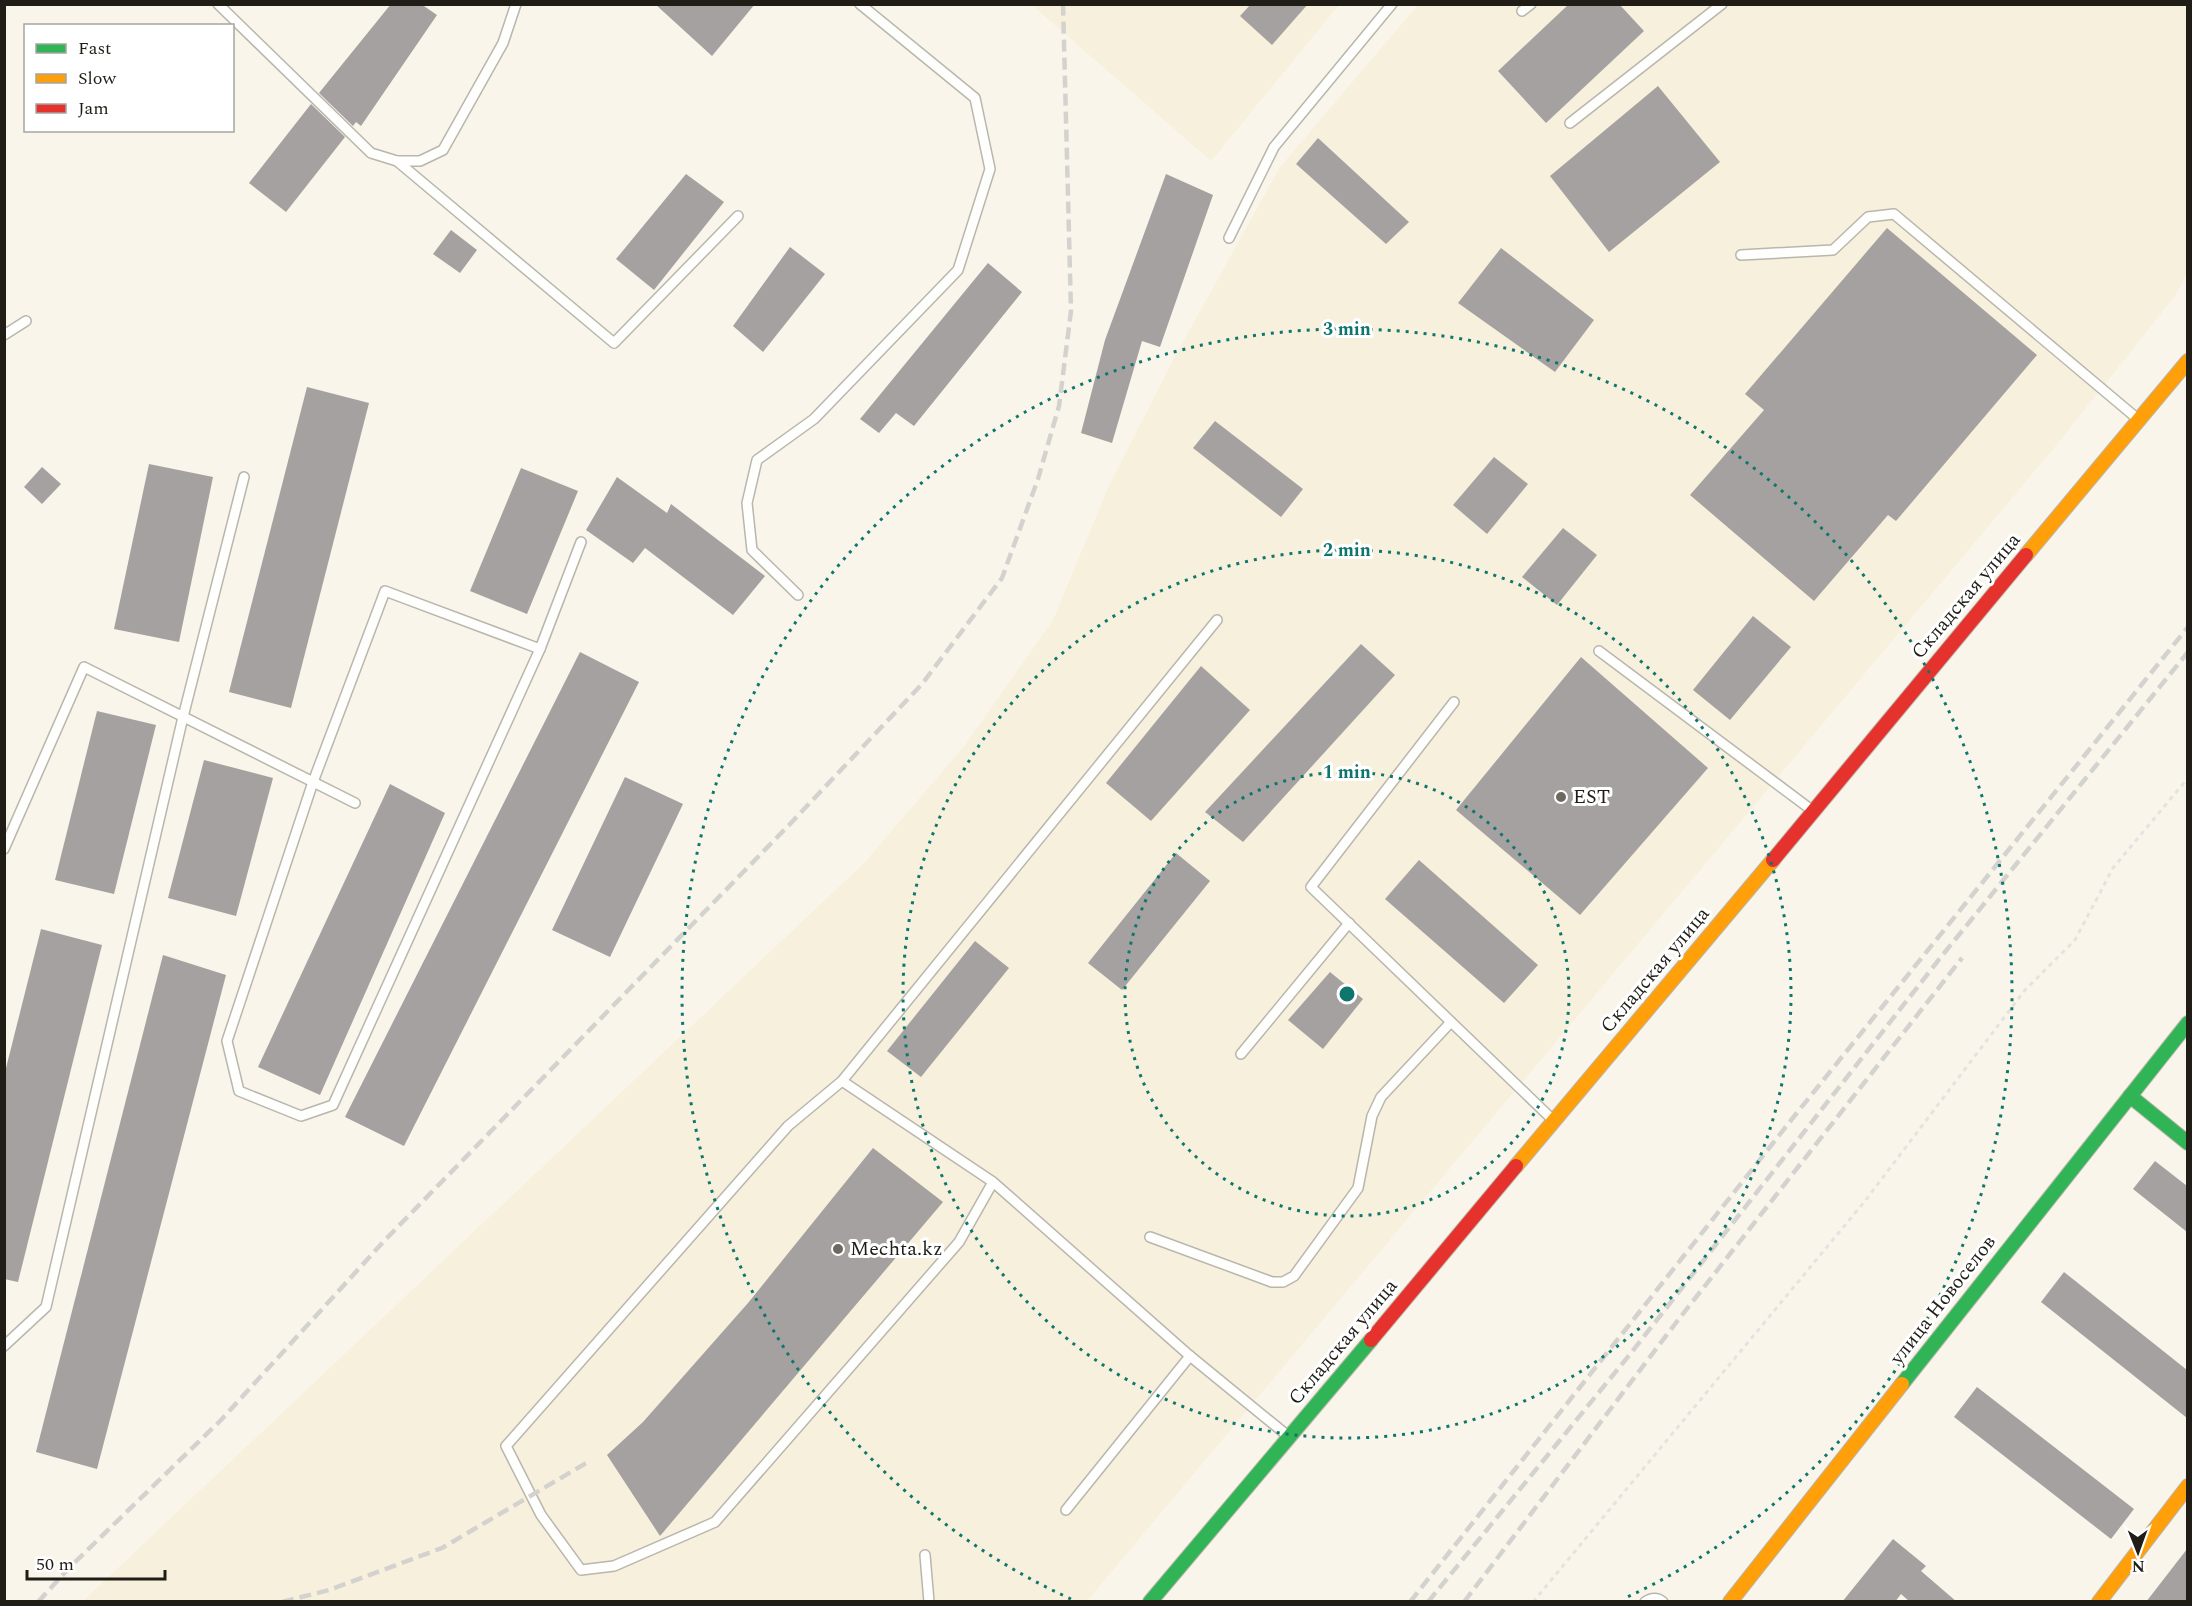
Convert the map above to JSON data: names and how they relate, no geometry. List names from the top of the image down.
{
  "streets": {
    "main road": ["Складская улица", "улица Новоселов"]
  },
  "places": ["EST", "Mechta.kz"],
  "legend": ["Fast", "Slow", "Jam"],
  "scale_bar": "50 m",
  "north": "bottom",
  "rings": ["3 min", "2 min", "1 min"]
}
